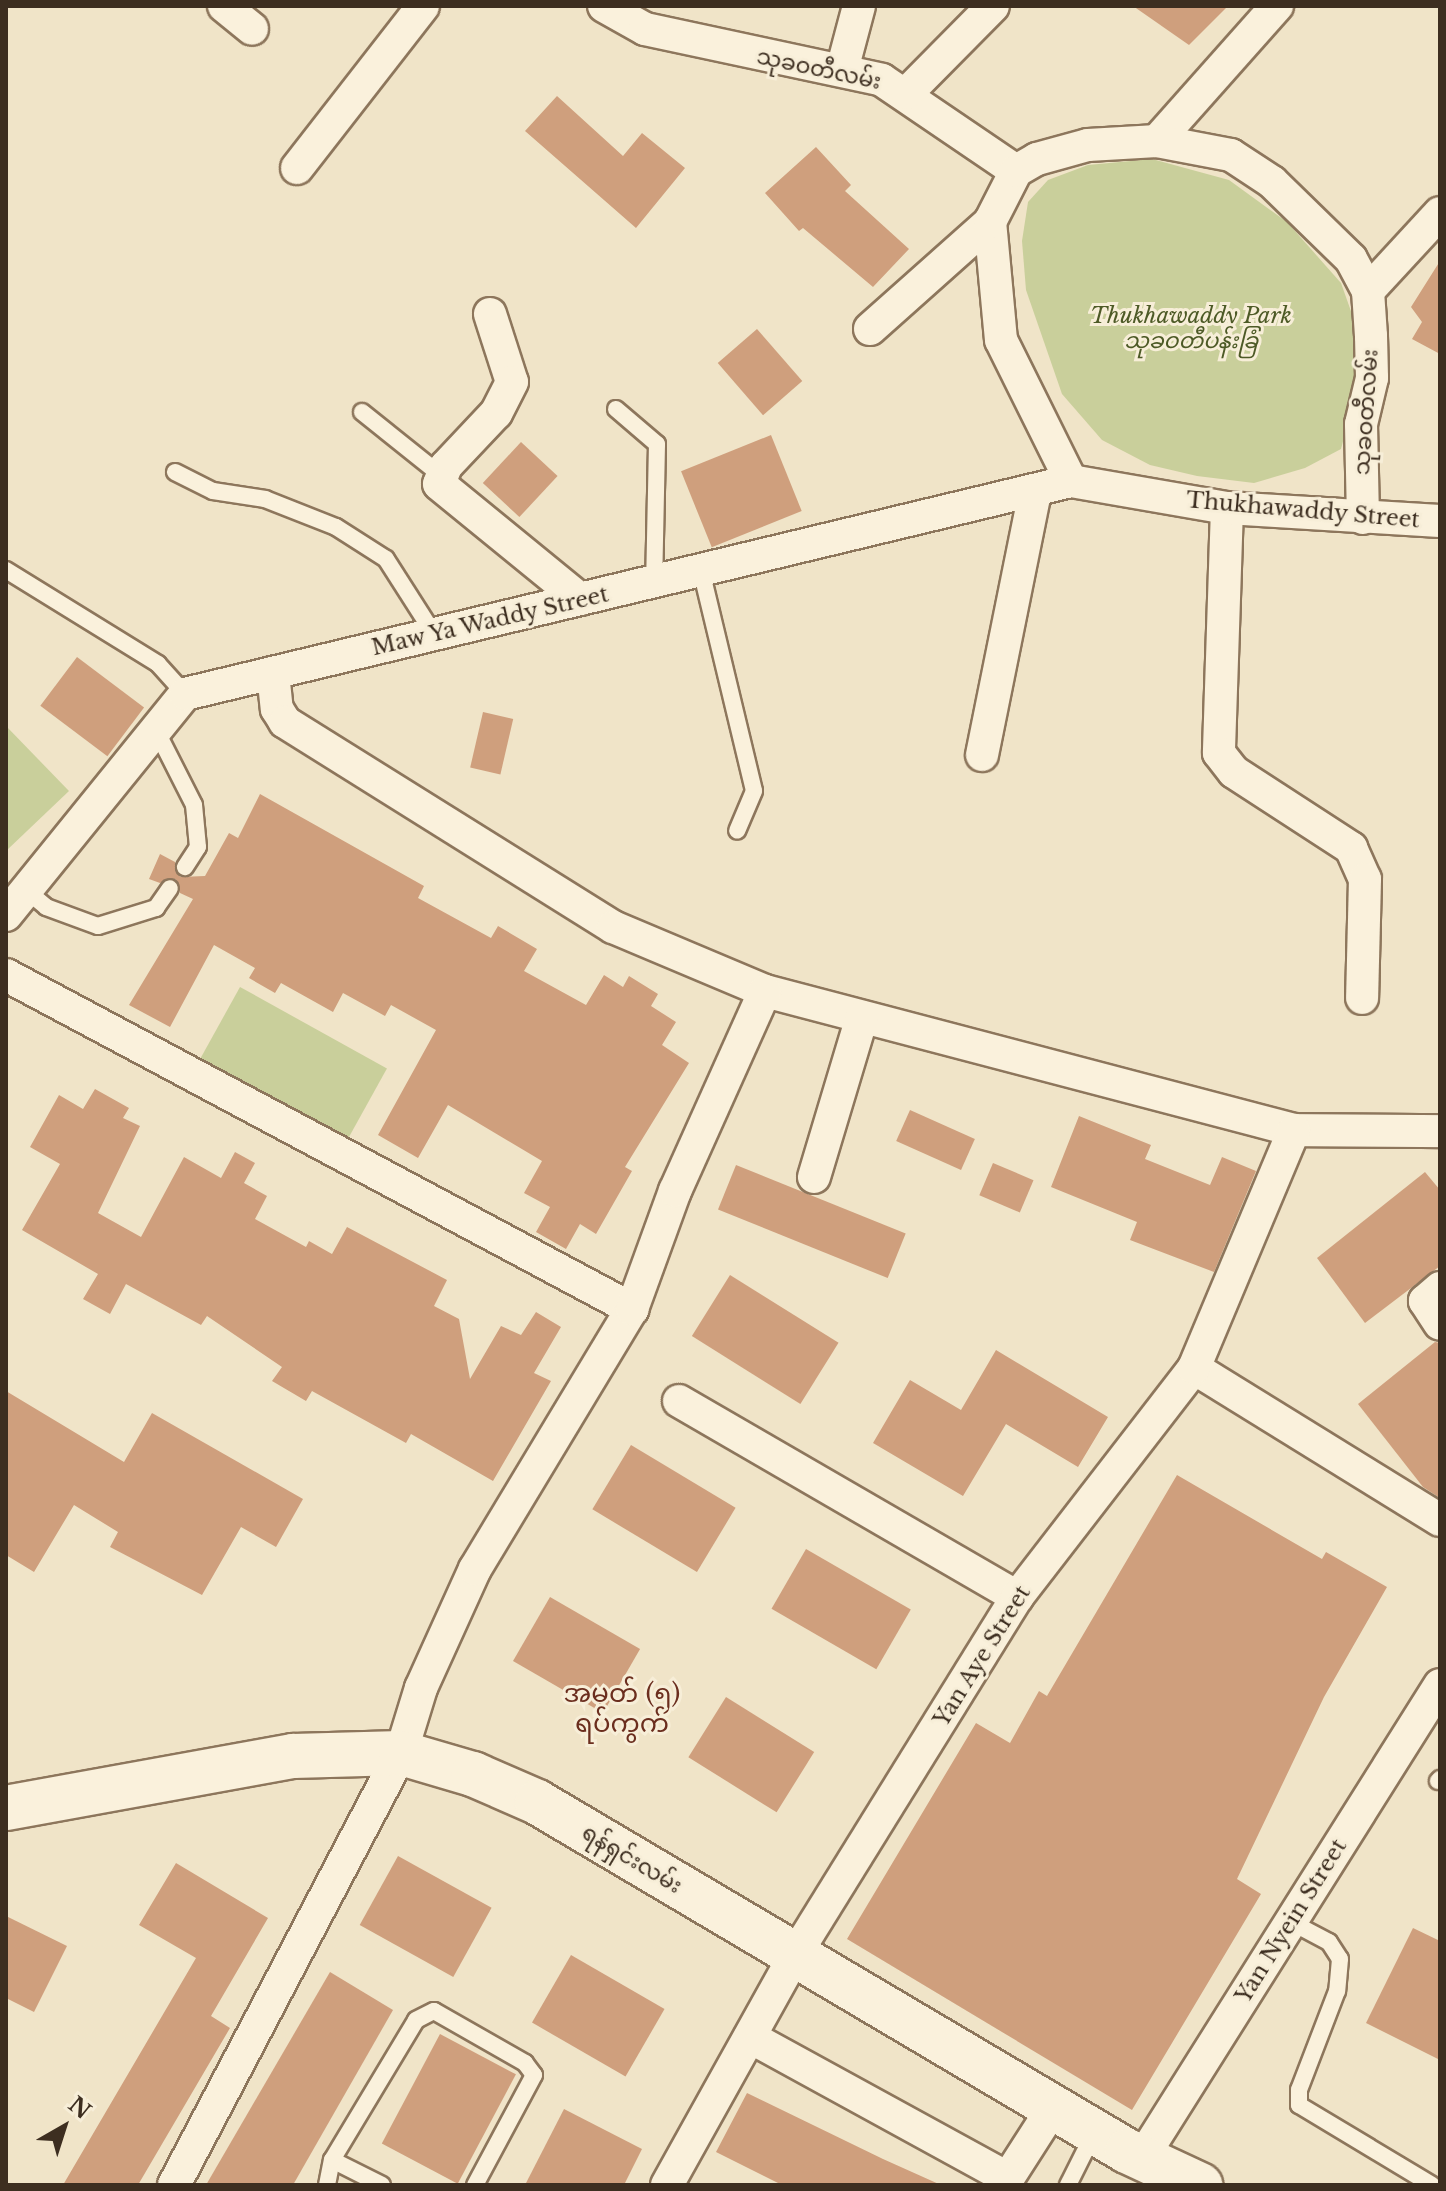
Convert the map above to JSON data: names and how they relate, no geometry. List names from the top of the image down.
{
  "streets": {
    "main road": ["ရန်ရှင်းလမ်း"],
    "street": [
      "သုခဝတီလမ်း",
      "Thukhawaddy Street",
      "Maw Ya Waddy Street",
      "Yan Aye Street",
      "Yan Nyein Street"
    ]
  },
  "crossings": [
    ["သုခဝတီလမ်း", "Thukhawaddy Street"],
    ["Thukhawaddy Street", "Maw Ya Waddy Street"],
    ["Yan Aye Street", "ရန်ရှင်းလမ်း"],
    ["ရန်ရှင်းလမ်း", "Yan Nyein Street"]
  ],
  "districts": ["အမှတ် (၅) ရပ်ကွက်"],
  "parks": ["Thukhawaddy Park သုခဝတီပန်းခြံ"],
  "north": "top right"
}
